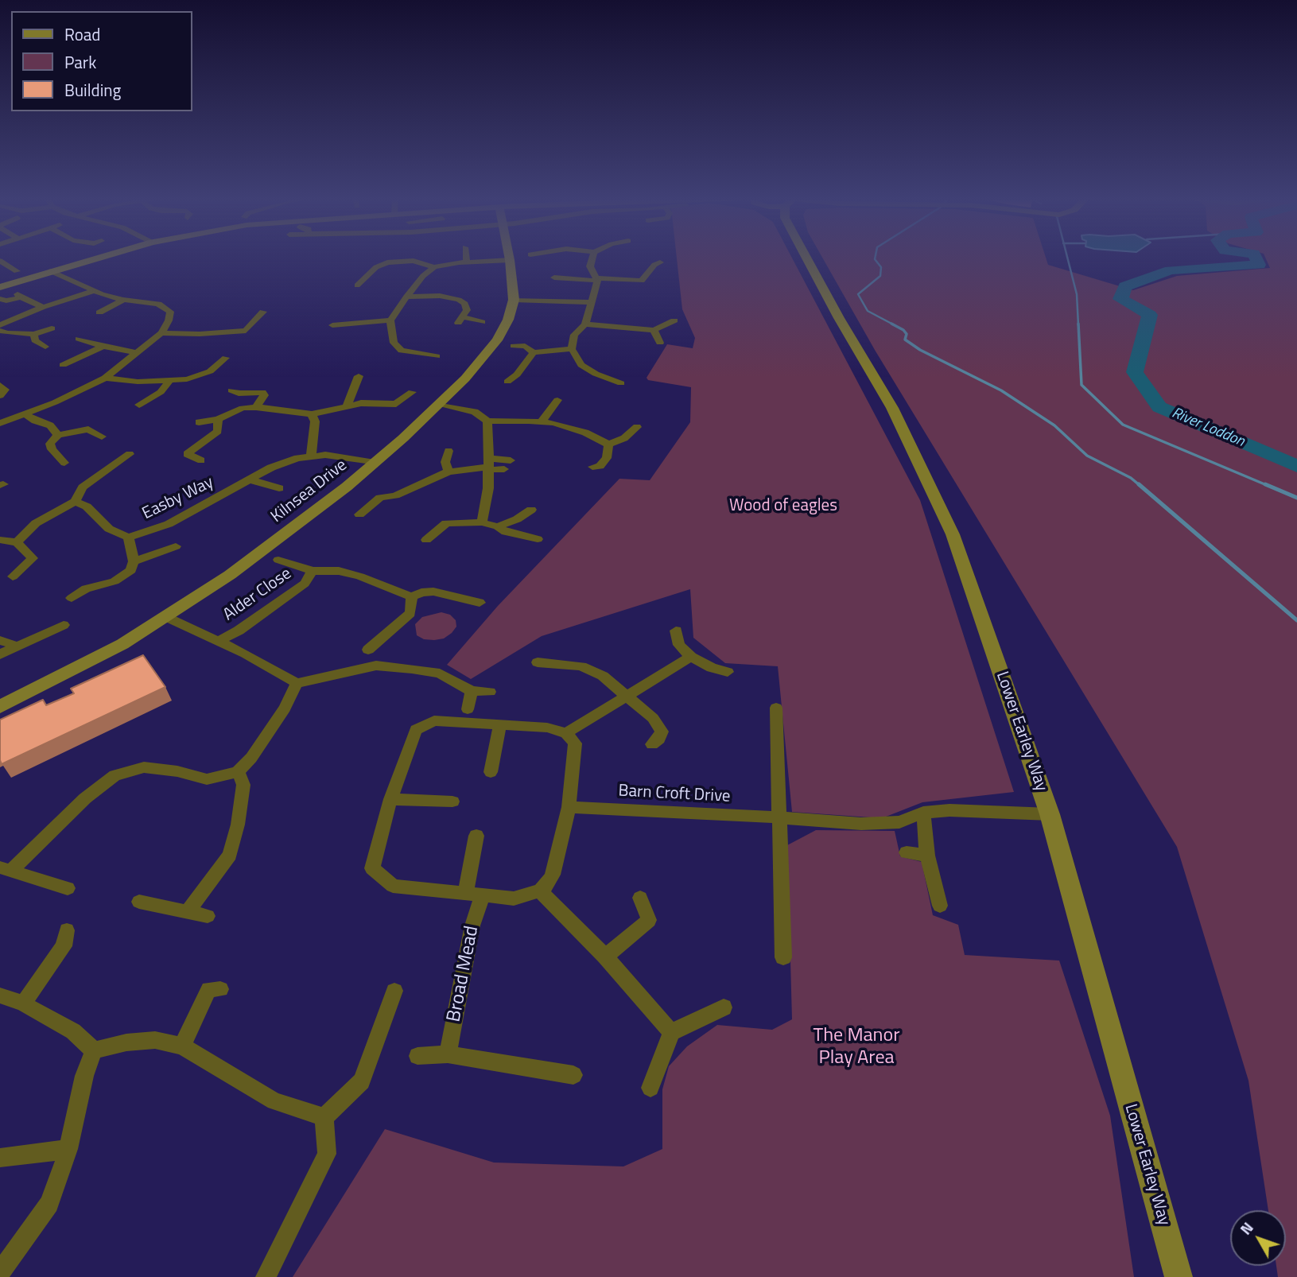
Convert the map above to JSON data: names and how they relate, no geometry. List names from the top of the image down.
{
  "streets": {
    "street": [
      "Kilnsea Drive",
      "Easby Way",
      "Alder Close",
      "Lower Earley Way",
      "Barn Croft Drive",
      "Broad Mead"
    ]
  },
  "crossings": [
    ["Kilnsea Drive", "Easby Way"],
    ["Lower Earley Way", "Barn Croft Drive"]
  ],
  "water": ["River Loddon"],
  "parks": ["Wood of eagles", "The Manor Play Area"],
  "legend": ["Road", "Park", "Building"],
  "north": "top left"
}
